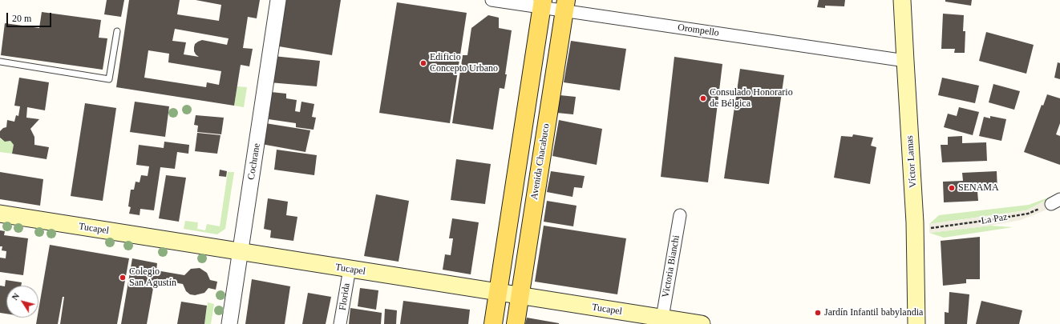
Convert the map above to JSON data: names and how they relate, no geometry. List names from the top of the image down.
{
  "streets": {
    "main road": ["Avenida Chacabuco", "Víctor Lamas", "Tucapel"],
    "street": [
      "Orompello",
      "Cochrane",
      "Victoria Bianchi",
      "Florida"
    ],
    "path": ["La Paz"]
  },
  "crossings": [
    ["Orompello", "Avenida Chacabuco"],
    ["Orompello", "Víctor Lamas"],
    ["Cochrane", "Tucapel"],
    ["Avenida Chacabuco", "Tucapel"],
    ["Tucapel", "Victoria Bianchi"],
    ["Tucapel", "Florida"]
  ],
  "places": [
    "Edificio Concepto Urbano",
    "Consulado Honorario de Bélgica",
    "SENAMA",
    "Colegio San Agustín",
    "Jardín Infantil babylandia"
  ],
  "scale_bar": "20 m",
  "north": "top left"
}
